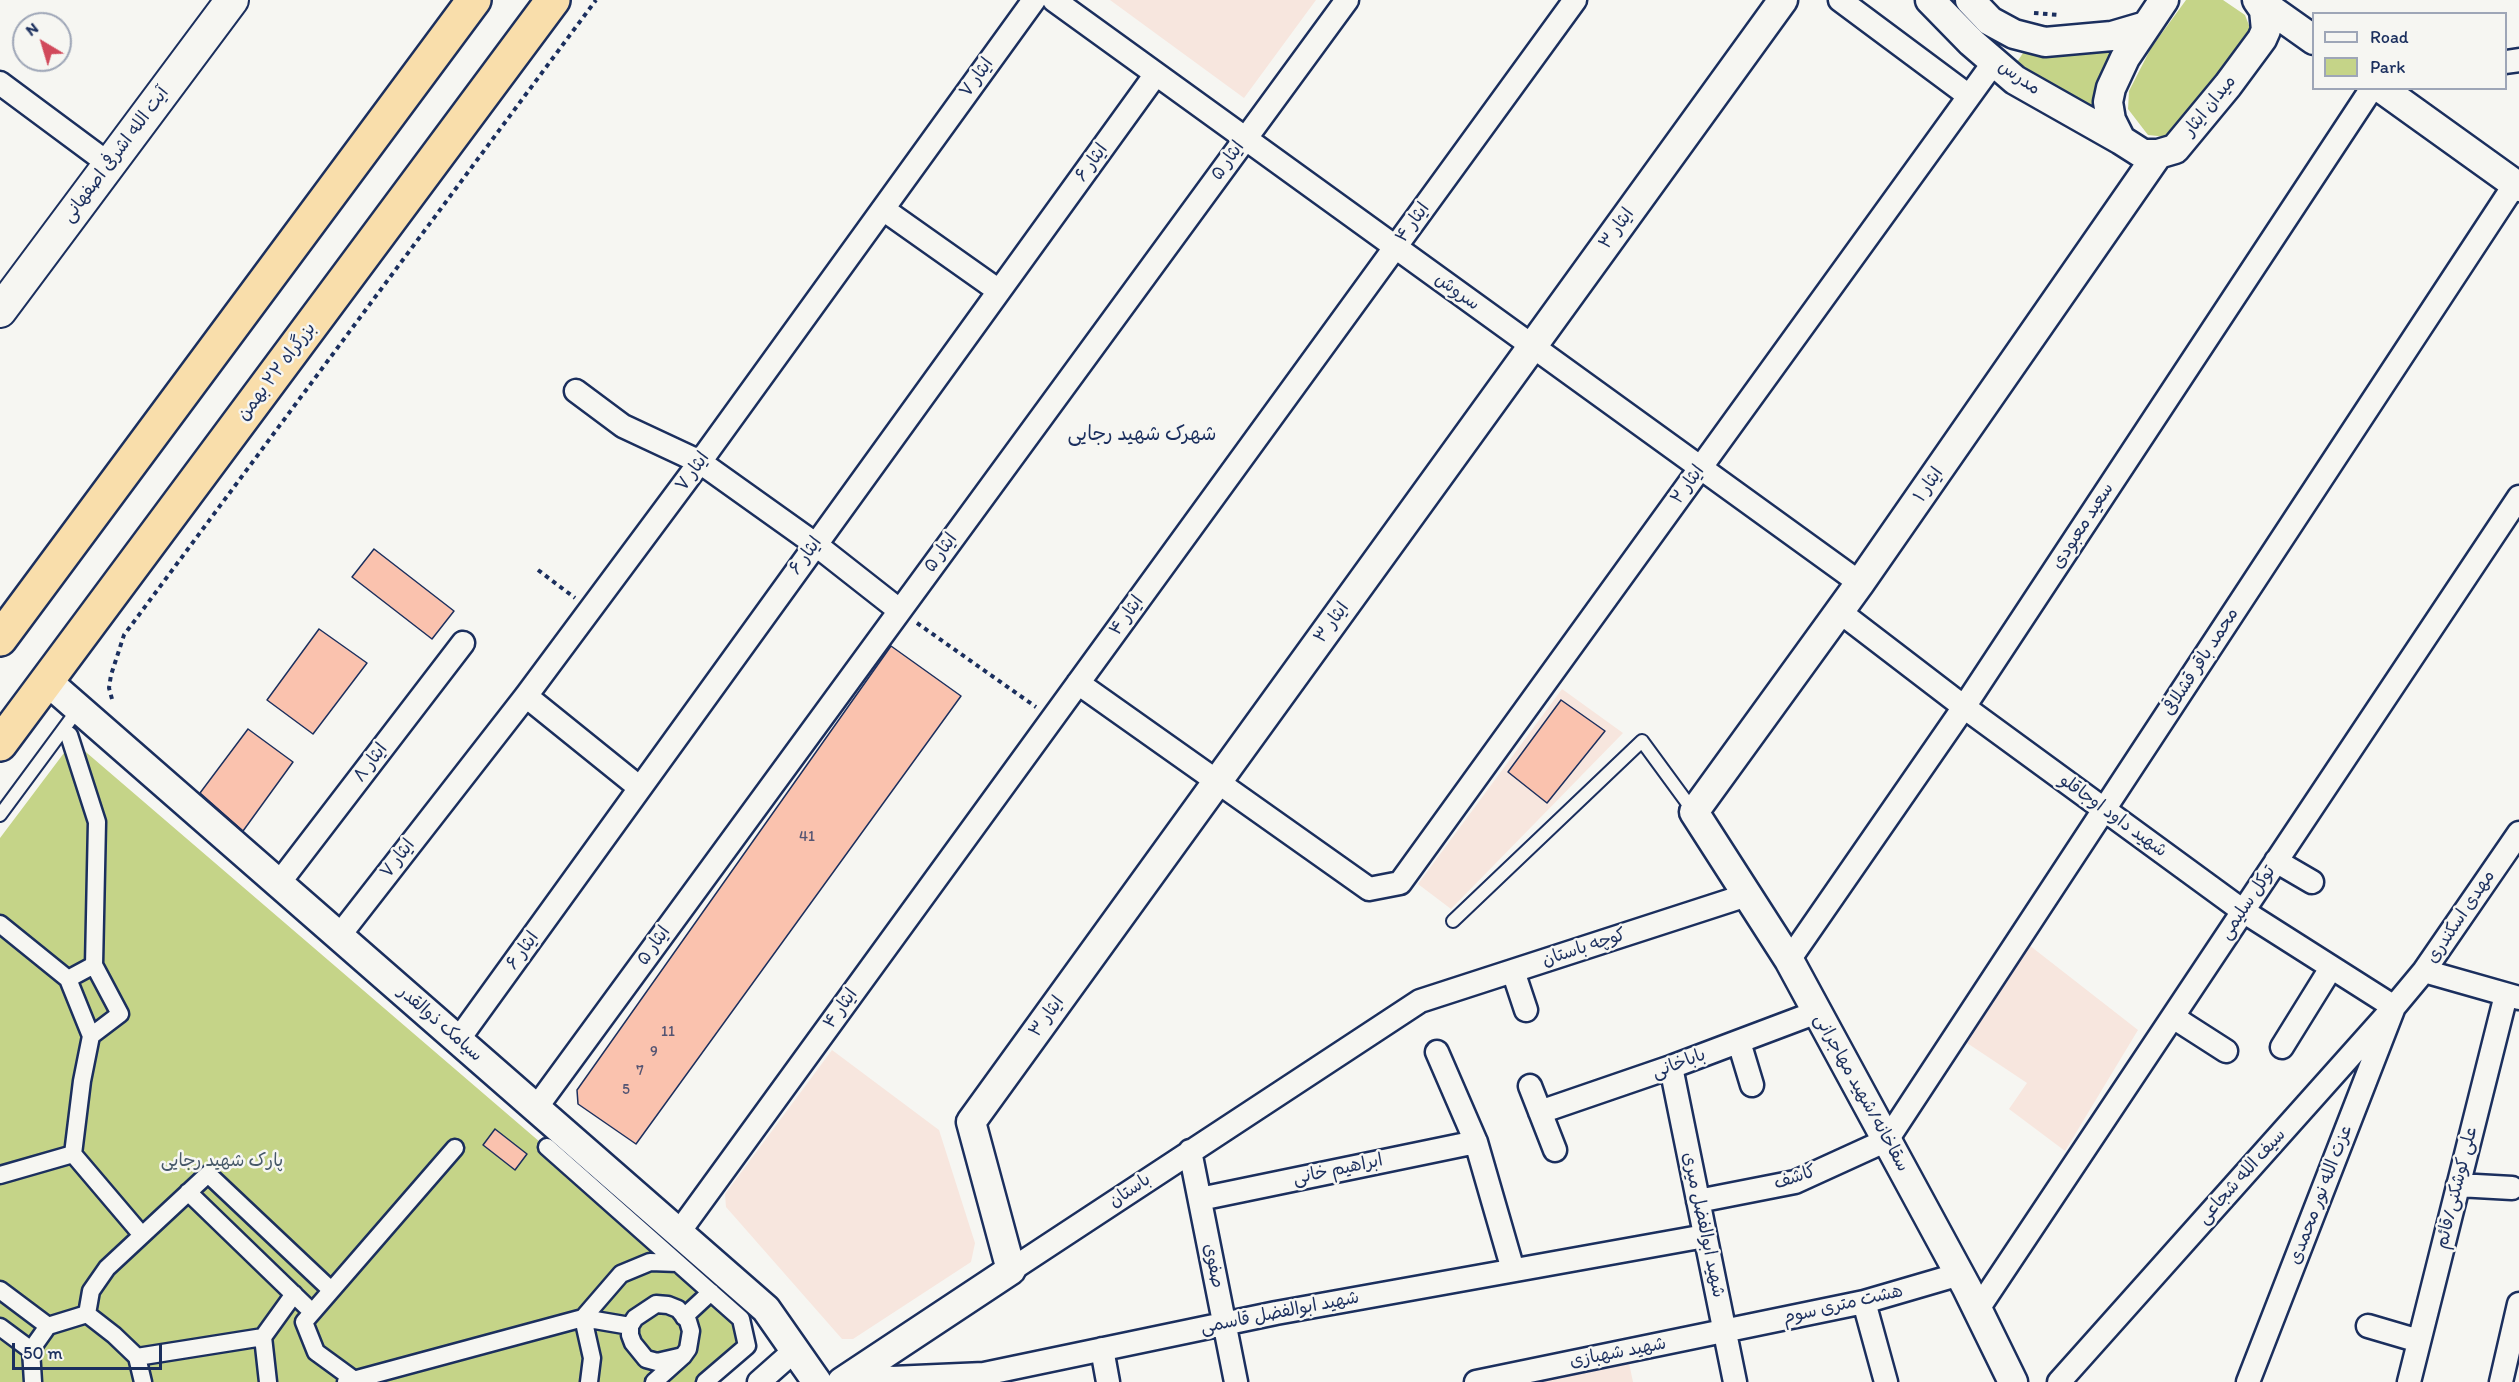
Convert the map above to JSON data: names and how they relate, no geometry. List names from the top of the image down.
{
  "streets": {
    "highway": ["بزرگراه ۲۲ بهمن"],
    "main road": ["آیت الله اشرفی اصفهانی"],
    "street": [
      "ایثار ۷",
      "مدرس",
      "میدان ایثار",
      "ایثار ۵",
      "ایثار ۶",
      "ایثار ۴",
      "ایثار ۳",
      "سروش",
      "ایثار ۲",
      "ایثار ۱",
      "سعید معبودی",
      "محمد باقر قشلاقی",
      "ایثار ۸",
      "شهید داود اوجاقلو",
      "توکل سلیمی",
      "مهدی اسکندری",
      "کوچه باستان",
      "سیامک ذوالقدر",
      "باباخانی",
      "سقاخانه/شهید مهاجرانی",
      "ابراهیم خانی",
      "سیف الله شجاعی",
      "کاشف",
      "علی کوشکنی/قائم",
      "باستان",
      "عزت الله نور محمدی",
      "شهید ابوالفضل میری",
      "صفوی",
      "هشت متری سوم",
      "شهید ابوالفضل قاسمی",
      "شهید شهبازی"
    ]
  },
  "crossings": [
    ["ایثار ۷", "سیامک ذوالقدر"],
    ["مدرس", "ایثار ۲"],
    ["میدان ایثار", "ایثار ۱"],
    ["ایثار ۵", "سروش"],
    ["ایثار ۵", "سیامک ذوالقدر"],
    ["ایثار ۶", "سروش"],
    ["ایثار ۶", "سیامک ذوالقدر"],
    ["ایثار ۴", "سروش"],
    ["ایثار ۴", "سیامک ذوالقدر"],
    ["ایثار ۳", "سروش"],
    ["ایثار ۳", "ایثار ۲"],
    ["ایثار ۳", "باستان"],
    ["سروش", "ایثار ۲"],
    ["سروش", "ایثار ۱"],
    ["بزرگراه ۲۲ بهمن", "سیامک ذوالقدر"],
    ["ایثار ۱", "شهید داود اوجاقلو"],
    ["ایثار ۱", "سقاخانه/شهید مهاجرانی"],
    ["سعید معبودی", "شهید داود اوجاقلو"],
    ["سعید معبودی", "سقاخانه/شهید مهاجرانی"],
    ["محمد باقر قشلاقی", "شهید داود اوجاقلو"],
    ["محمد باقر قشلاقی", "سقاخانه/شهید مهاجرانی"],
    ["محمد باقر قشلاقی", "کاشف"],
    ["ایثار ۸", "سیامک ذوالقدر"],
    ["شهید داود اوجاقلو", "توکل سلیمی"],
    ["شهید داود اوجاقلو", "سیف الله شجاعی"],
    ["شهید داود اوجاقلو", "عزت الله نور محمدی"],
    ["توکل سلیمی", "سقاخانه/شهید مهاجرانی"],
    ["مهدی اسکندری", "سیف الله شجاعی"],
    ["کوچه باستان", "سقاخانه/شهید مهاجرانی"],
    ["کوچه باستان", "باستان"],
    ["باباخانی", "سقاخانه/شهید مهاجرانی"],
    ["باباخانی", "شهید ابوالفضل میری"],
    ["سقاخانه/شهید مهاجرانی", "کاشف"],
    ["سقاخانه/شهید مهاجرانی", "هشت متری سوم"],
    ["ابراهیم خانی", "صفوی"],
    ["سیف الله شجاعی", "عزت الله نور محمدی"],
    ["کاشف", "شهید ابوالفضل میری"],
    ["باستان", "صفوی"],
    ["باستان", "شهید ابوالفضل قاسمی"],
    ["شهید ابوالفضل میری", "هشت متری سوم"],
    ["شهید ابوالفضل میری", "شهید ابوالفضل قاسمی"],
    ["شهید ابوالفضل میری", "شهید شهبازی"],
    ["صفوی", "شهید ابوالفضل قاسمی"],
    ["هشت متری سوم", "شهید شهبازی"]
  ],
  "districts": ["شهرک شهید رجایی"],
  "parks": ["پارک شهید رجایی"],
  "house_numbers": [
    "41",
    "11",
    "9",
    "7",
    "5"
  ],
  "legend": ["Road", "Park"],
  "scale_bar": "50 m",
  "north": "top left"
}
